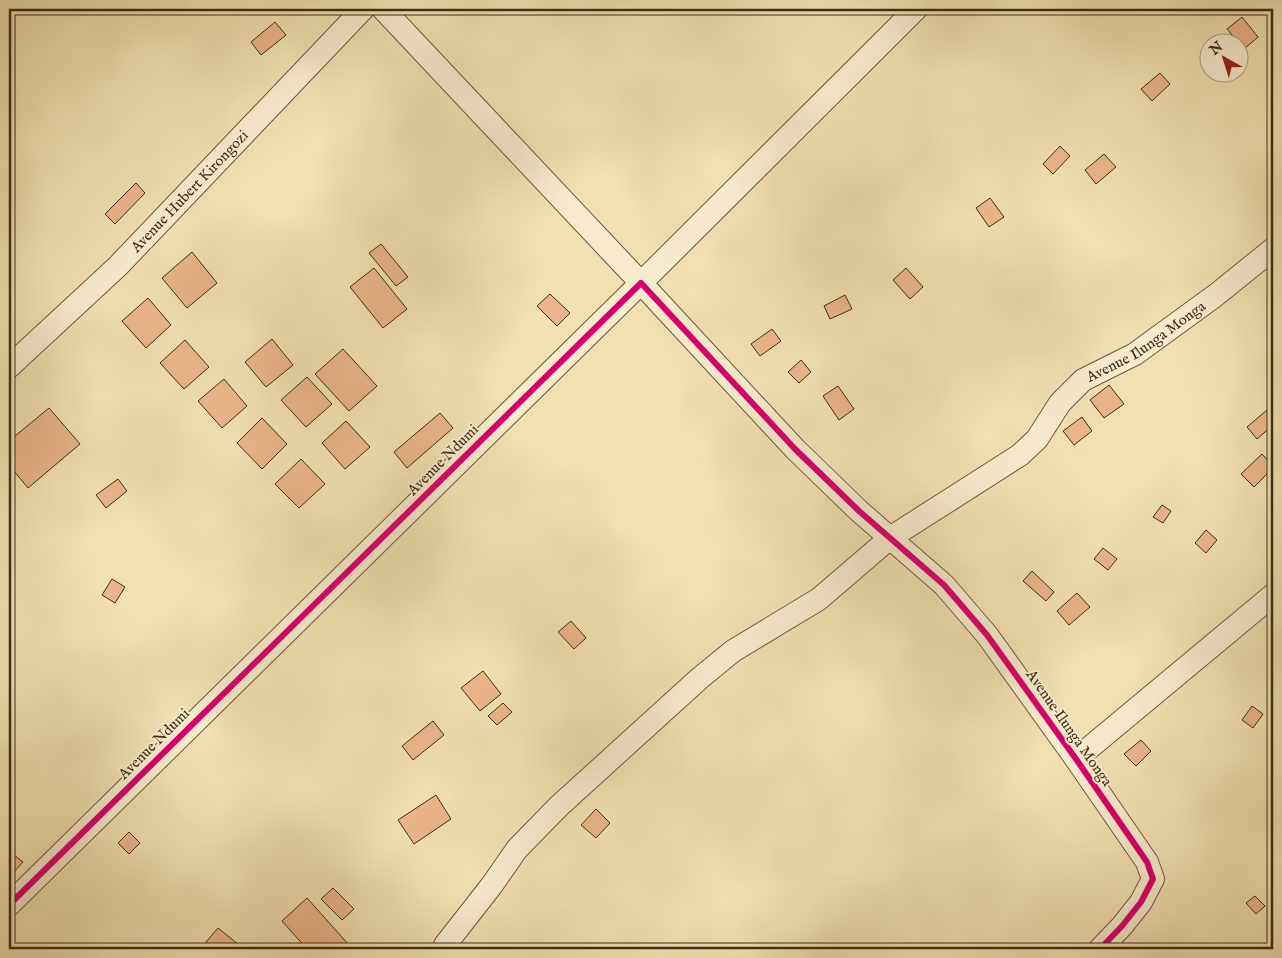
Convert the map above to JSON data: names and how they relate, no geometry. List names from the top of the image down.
{
  "streets": {
    "street": ["Avenue Hubert Kirongozi", "Avenue Ilunga Monga", "Avenue Ndumi"]
  },
  "north": "top left"
}
